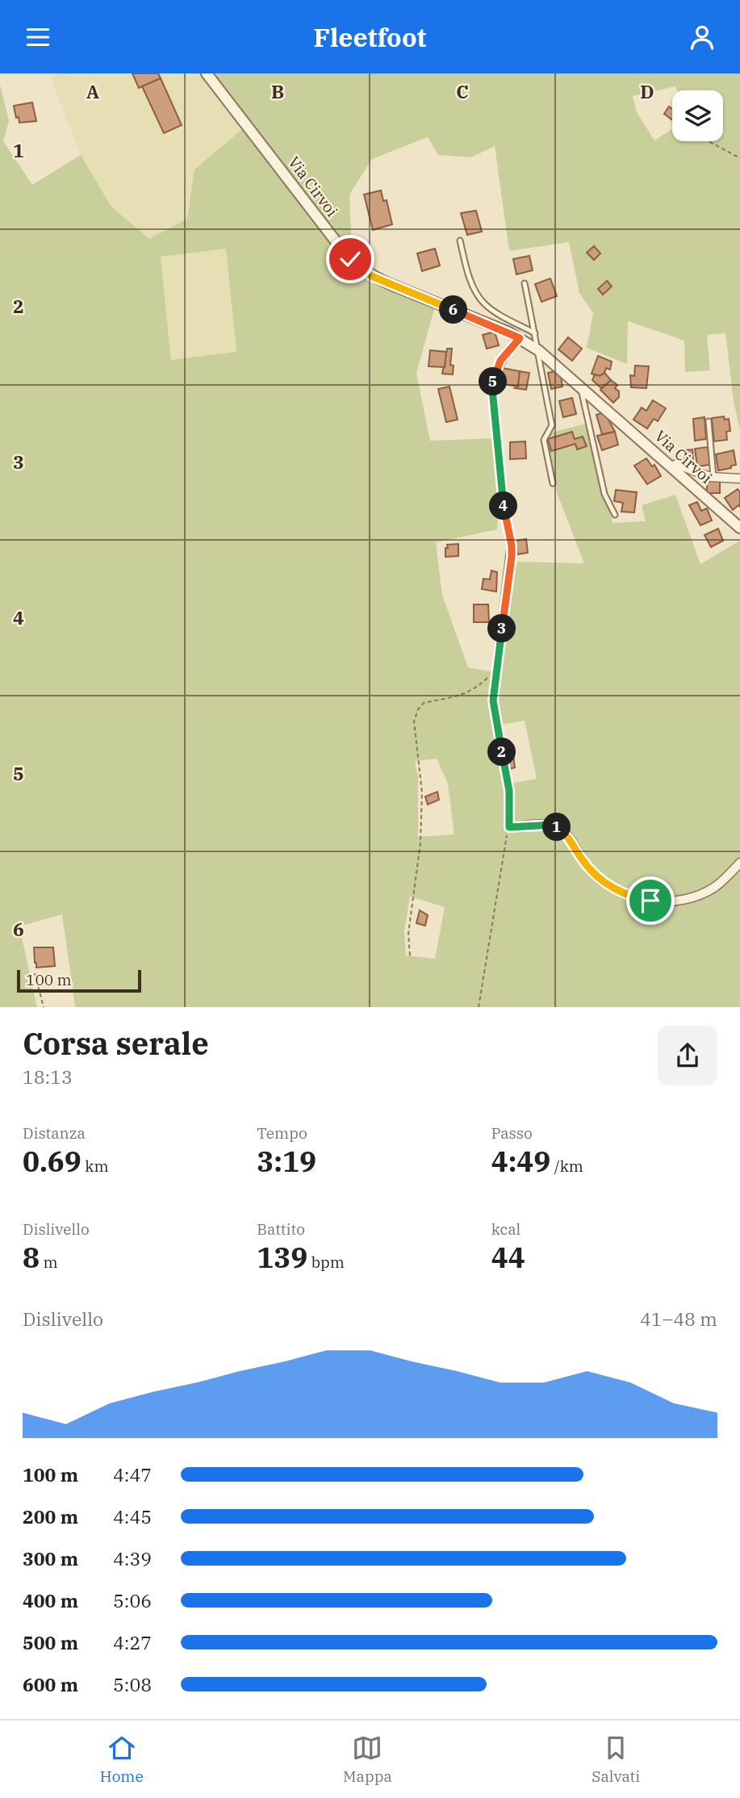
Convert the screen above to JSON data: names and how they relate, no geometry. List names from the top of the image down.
{
  "streets": {
    "street": ["Via Cirvoi"]
  },
  "scale_bar": "100 m",
  "page": {
    "header": "Fleetfoot",
    "pins": [
      "6",
      "5",
      "4",
      "3",
      "2",
      "1"
    ],
    "scale": "100 m",
    "heading": ["Corsa serale", "18:13"],
    "stats": [
      ["Distanza", "0.69 km"],
      ["Tempo", "3:19"],
      ["Passo", "4:49 /km"],
      ["Dislivello", "8 m"],
      ["Battito", "139 bpm"],
      ["kcal", "44"]
    ],
    "chart": ["Dislivello", "41–48 m"],
    "list": [
      {
        "name": "100 m",
        "note": "4:47"
      },
      {
        "name": "200 m",
        "note": "4:45"
      },
      {
        "name": "300 m",
        "note": "4:39"
      },
      {
        "name": "400 m",
        "note": "5:06"
      },
      {
        "name": "500 m",
        "note": "4:27"
      },
      {
        "name": "600 m",
        "note": "5:08"
      }
    ],
    "tabs": ["Home", "Mappa", "Salvati"]
  },
  "grid": {
    "columns": [
      "A",
      "B",
      "C",
      "D"
    ],
    "rows": [
      "1",
      "2",
      "3",
      "4",
      "5",
      "6"
    ]
  }
}
